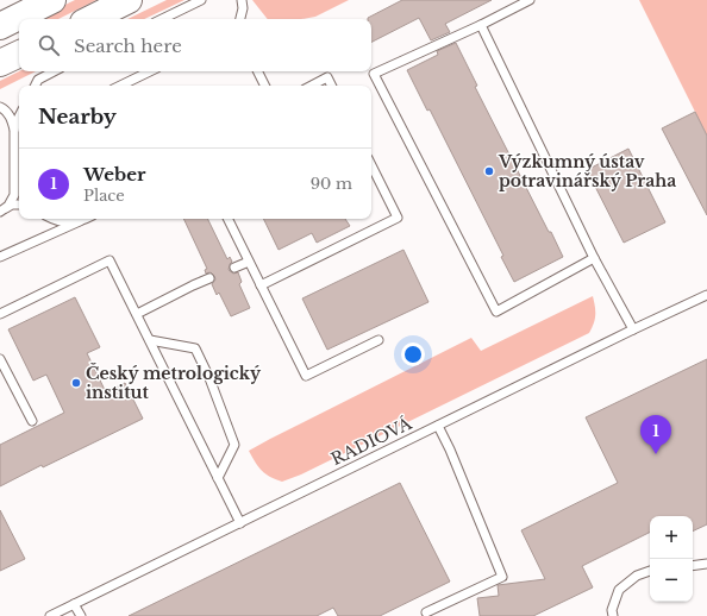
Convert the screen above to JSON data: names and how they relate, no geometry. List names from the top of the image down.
{
  "streets": {
    "lane": ["RADIOVÁ"]
  },
  "places": ["Výzkumný ústav potravinářský Praha", "Český metrologický institut"],
  "page": {
    "search": "Search here",
    "heading": "Nearby",
    "list": [
      {
        "mark": "1",
        "name": "Weber",
        "note": "Place",
        "value": "90 m"
      }
    ],
    "pins": "1",
    "map_buttons": ["+", "−"]
  }
}
